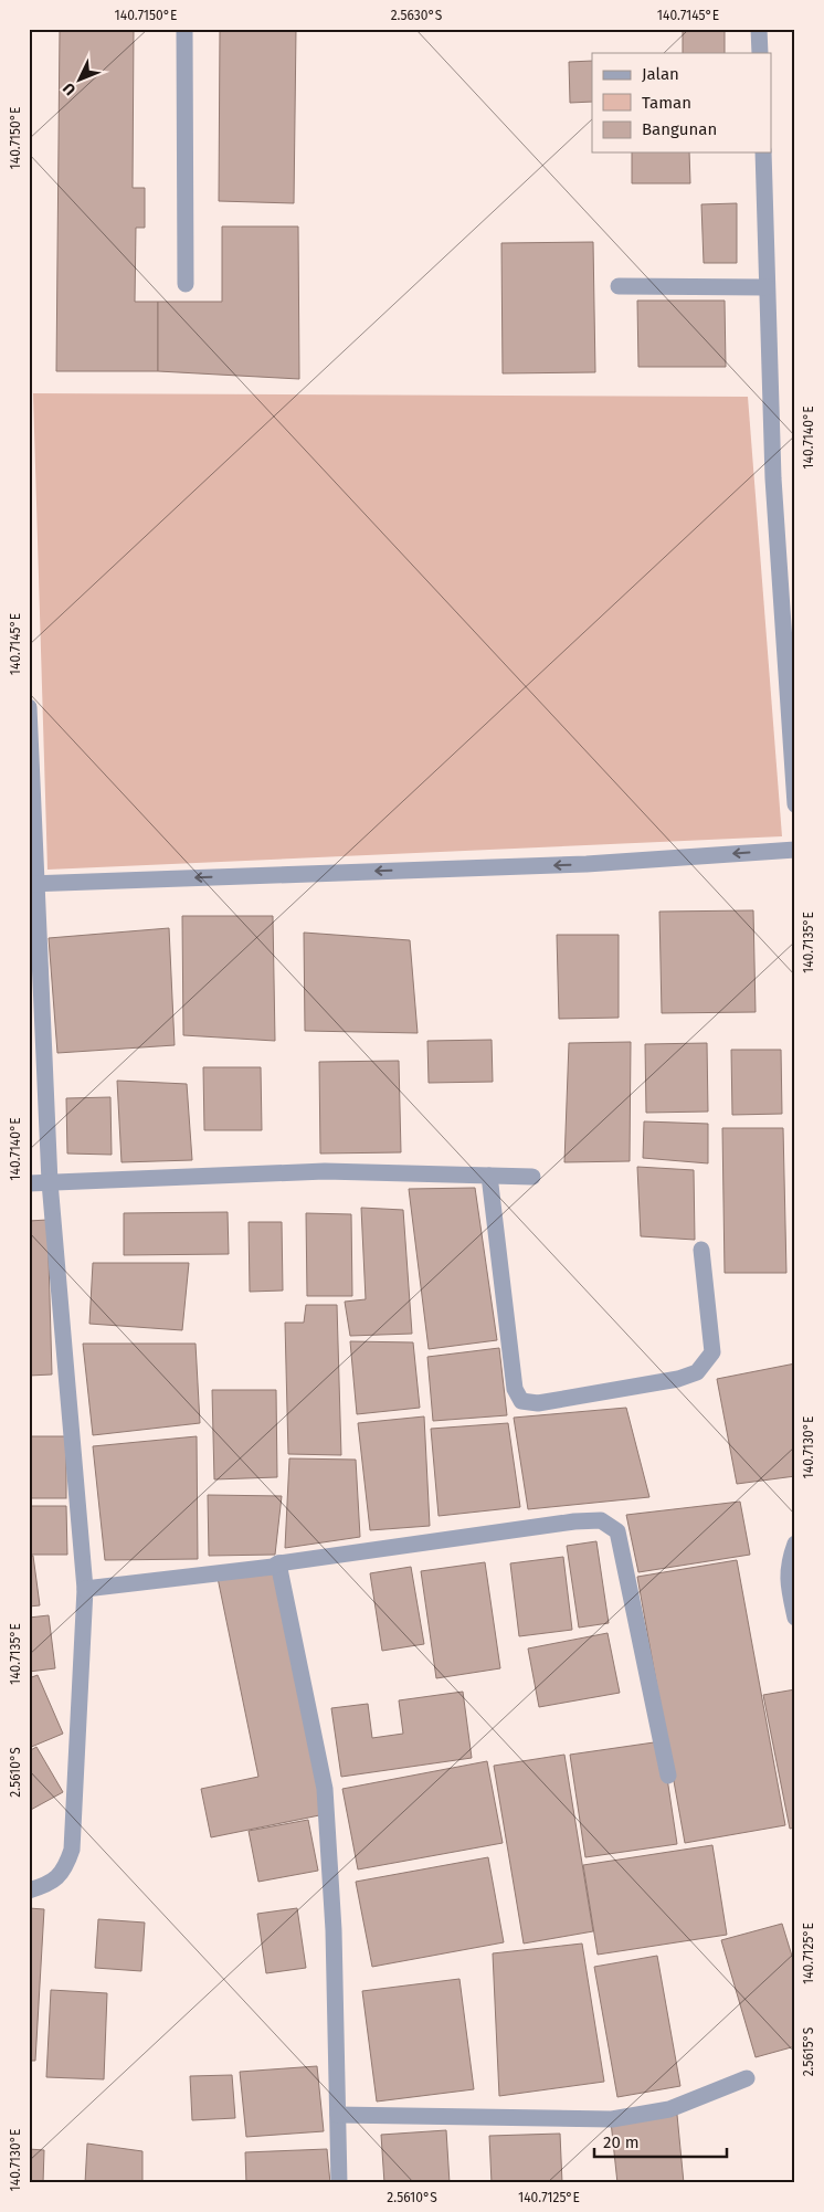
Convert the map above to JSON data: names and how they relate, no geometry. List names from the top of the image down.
{
  "legend": ["Jalan", "Taman", "Bangunan"],
  "scale_bar": "20 m",
  "north": "bottom left",
  "coordinates": [
    "140.7150°E",
    "2.5630°S",
    "140.7145°E",
    "140.7140°E",
    "140.7135°E",
    "140.7130°E",
    "2.5610°S",
    "140.7125°E",
    "2.5615°S"
  ]
}
